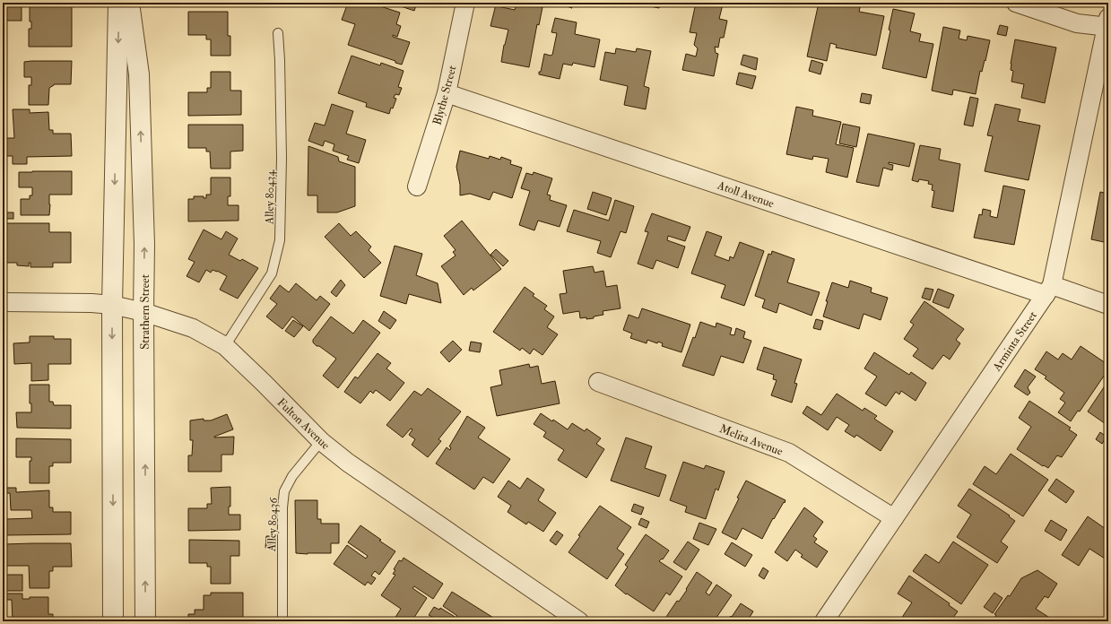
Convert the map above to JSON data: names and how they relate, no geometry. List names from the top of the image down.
{
  "streets": {
    "street": [
      "Blythe Street",
      "Atoll Avenue",
      "Strathern Street",
      "Arminta Street",
      "Fulton Avenue",
      "Melita Avenue"
    ],
    "lane": ["Alley 80434", "Alley 80436"]
  },
  "crossings": [
    ["Blythe Street", "Atoll Avenue"],
    ["Atoll Avenue", "Arminta Street"],
    ["Alley 80434", "Fulton Avenue"],
    ["Strathern Street", "Fulton Avenue"],
    ["Arminta Street", "Melita Avenue"],
    ["Fulton Avenue", "Alley 80436"]
  ]
}
